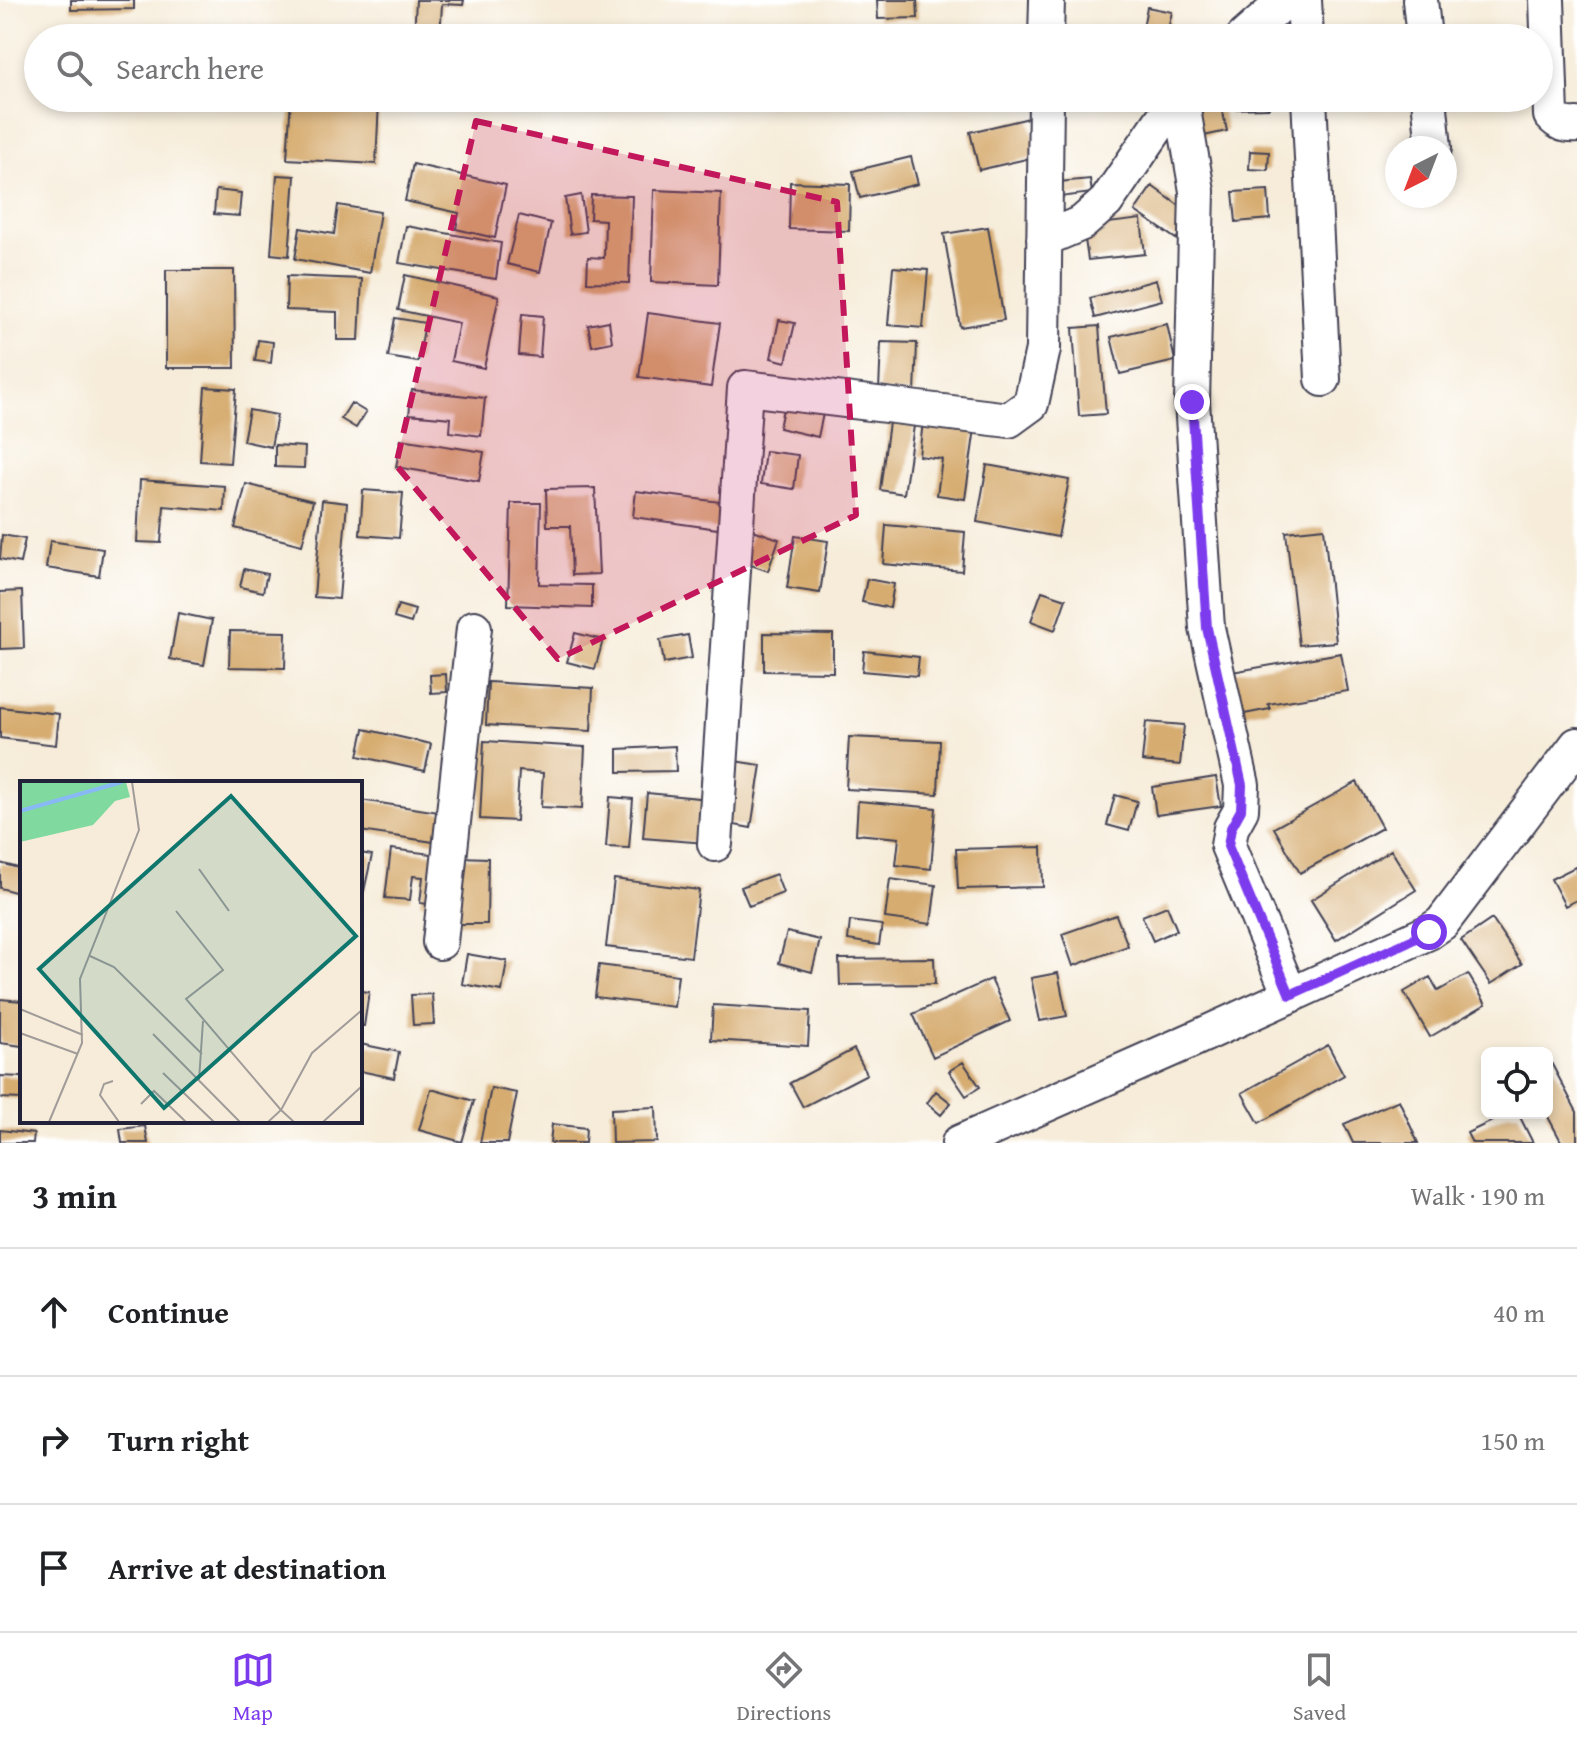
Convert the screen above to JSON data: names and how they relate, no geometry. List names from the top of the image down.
{
  "north": "bottom left",
  "page": {
    "search": "Search here",
    "heading": ["3 min", "Walk · 190 m"],
    "list": [
      ["Continue", "40 m"],
      ["Turn right", "150 m"],
      "Arrive at destination"
    ],
    "nav": ["Map", "Directions", "Saved"]
  }
}
